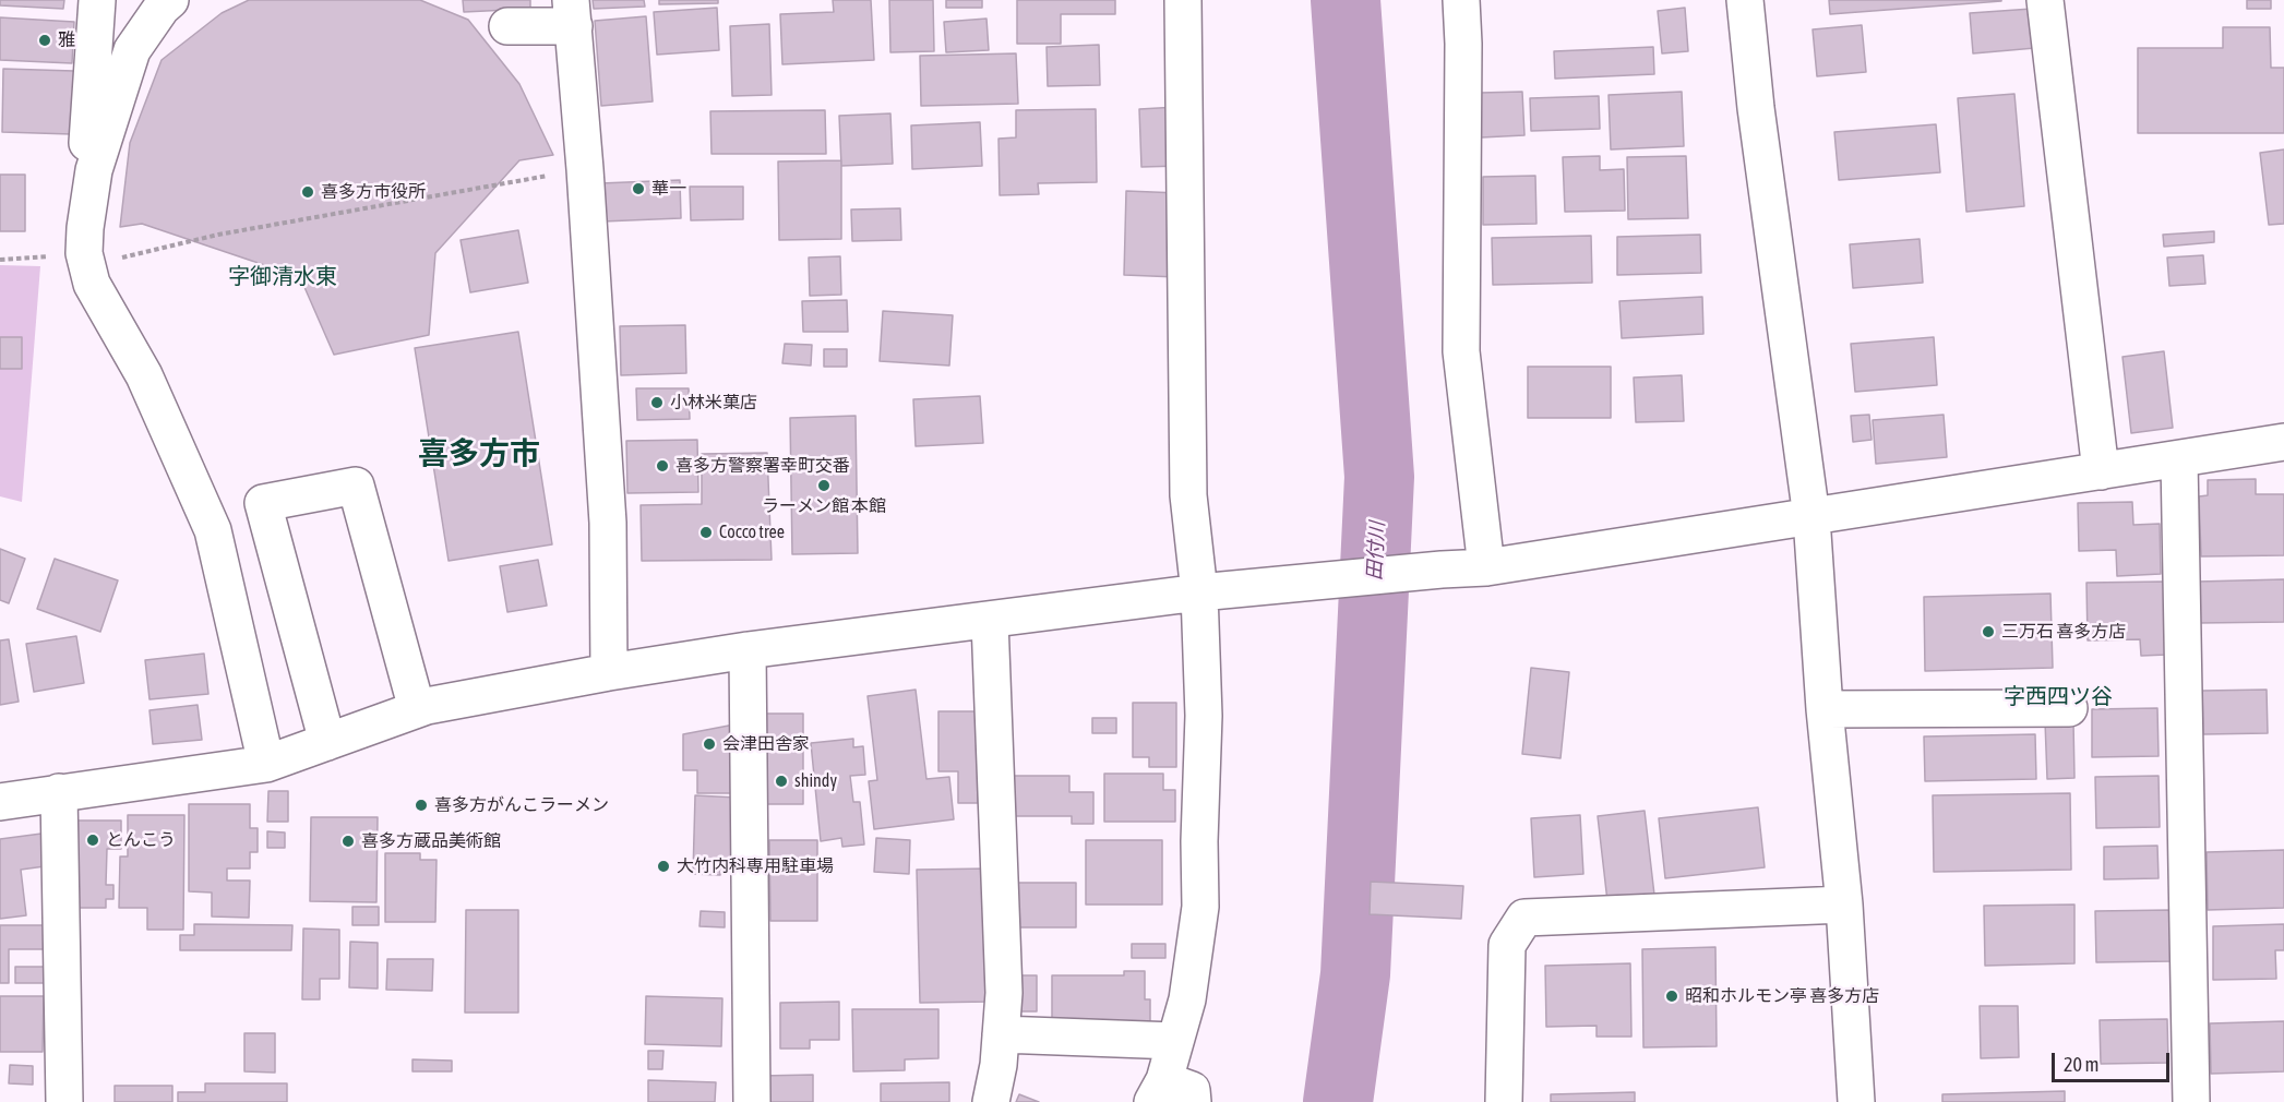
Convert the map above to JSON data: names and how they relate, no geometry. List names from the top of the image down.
{
  "districts": ["字御清水東", "喜多方市", "字西四ツ谷"],
  "water": ["田付川"],
  "places": [
    "雅",
    "華一",
    "喜多方市役所",
    "小林米菓店",
    "喜多方警察署幸町交番",
    "ラーメン館 本館",
    "Cocco tree",
    "三万石 喜多方店",
    "会津田舎家",
    "shindy",
    "喜多方がんこラーメン",
    "とんこう",
    "喜多方蔵品美術館",
    "大竹内科専用駐車場",
    "昭和ホルモン亭 喜多方店"
  ],
  "scale_bar": "20 m"
}
